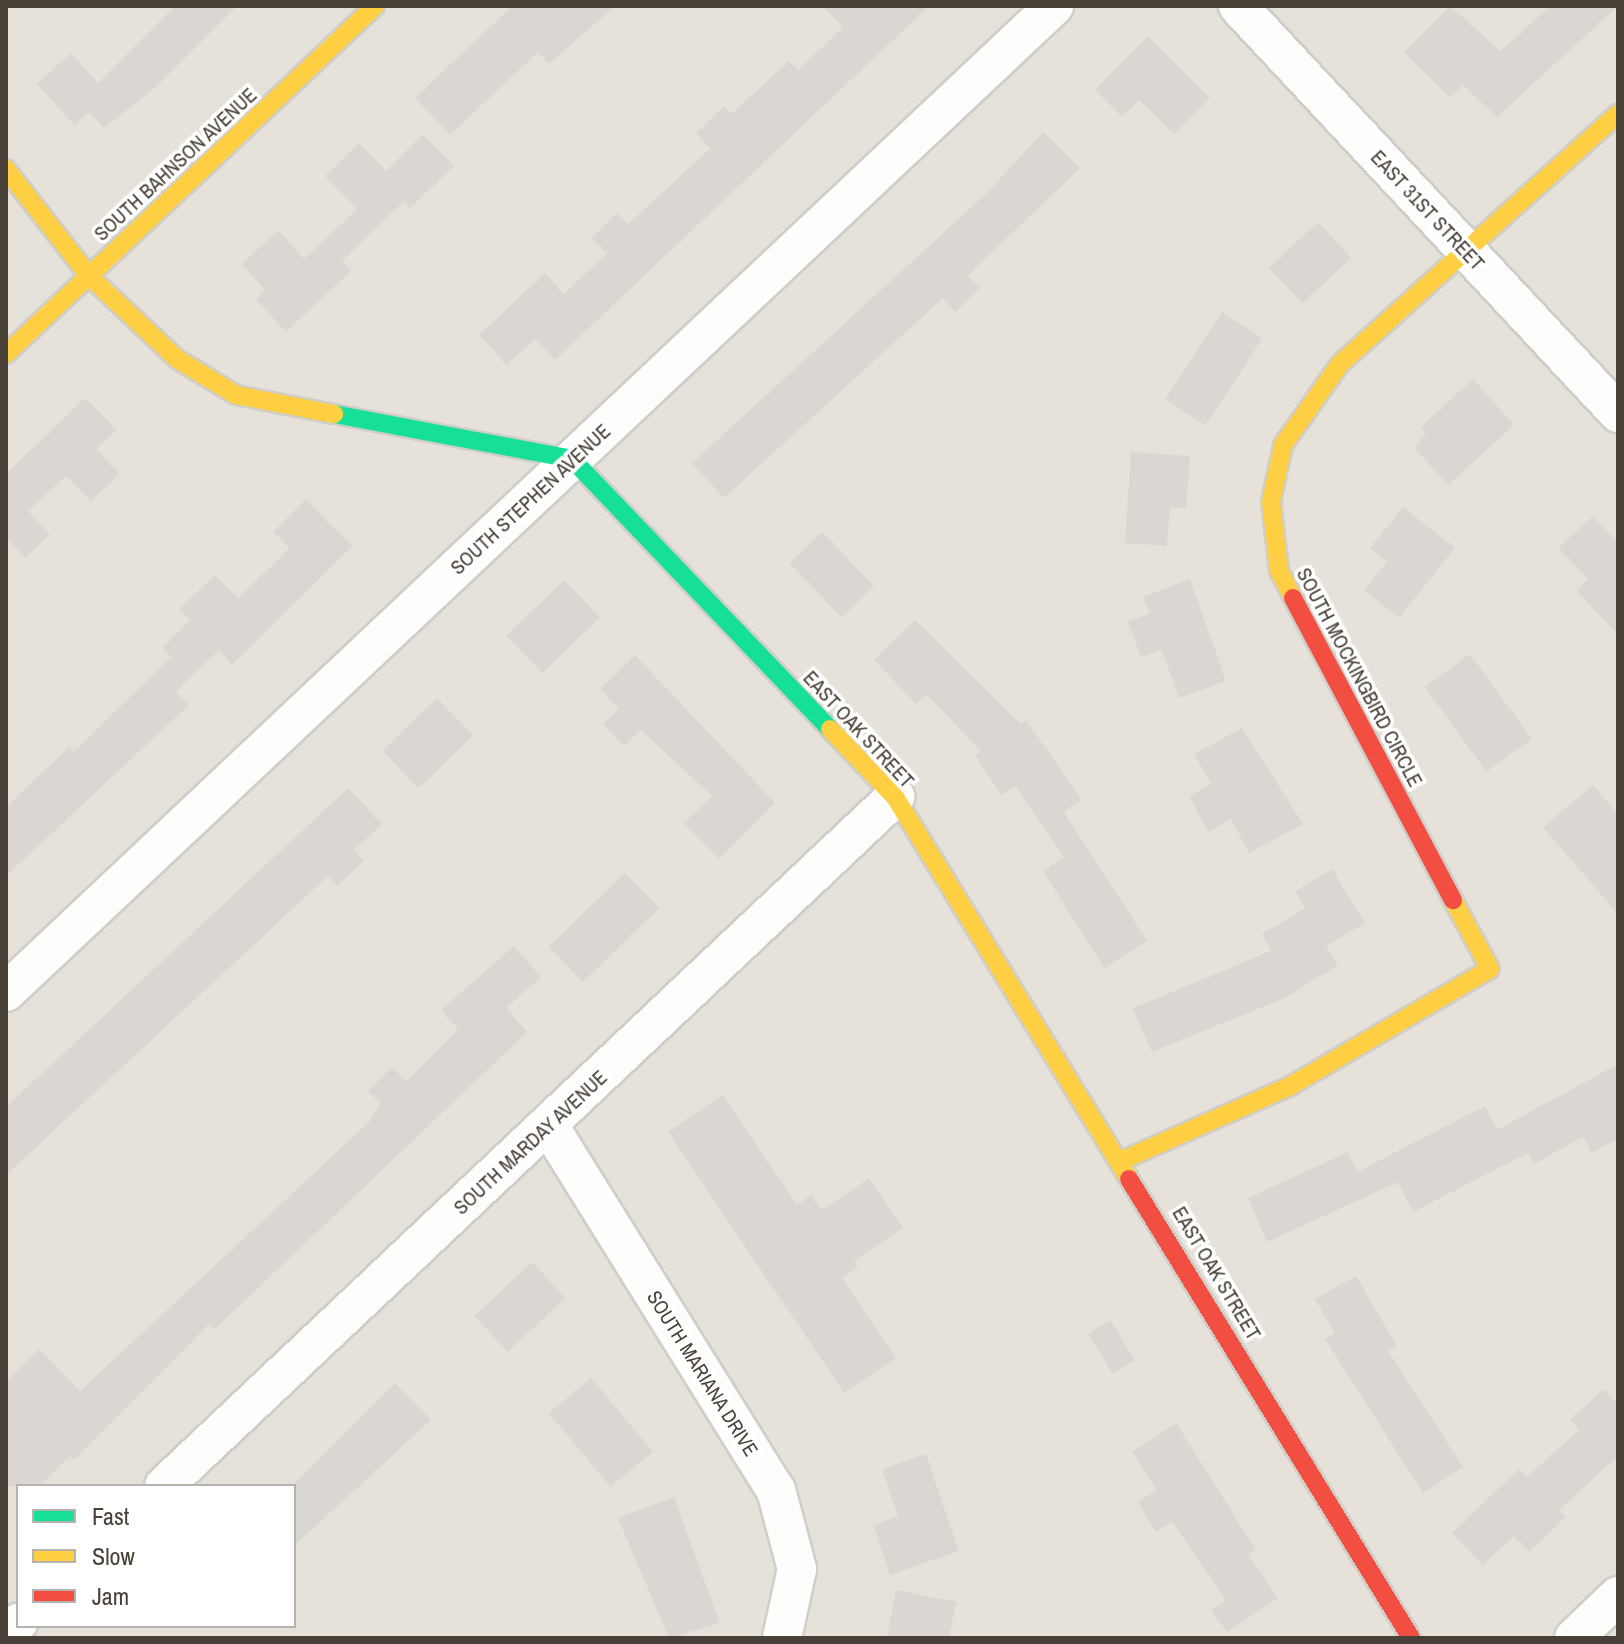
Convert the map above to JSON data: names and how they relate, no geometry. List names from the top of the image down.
{
  "streets": {
    "street": [
      "SOUTH BAHNSON AVENUE",
      "EAST 31ST STREET",
      "SOUTH STEPHEN AVENUE",
      "SOUTH MOCKINGBIRD CIRCLE",
      "EAST OAK STREET",
      "SOUTH MARDAY AVENUE",
      "SOUTH MARIANA DRIVE"
    ]
  },
  "crossings": [
    ["EAST 31ST STREET", "SOUTH MOCKINGBIRD CIRCLE"],
    ["SOUTH STEPHEN AVENUE", "EAST OAK STREET"],
    ["SOUTH MOCKINGBIRD CIRCLE", "EAST OAK STREET"],
    ["EAST OAK STREET", "SOUTH MARDAY AVENUE"],
    ["SOUTH MARDAY AVENUE", "SOUTH MARIANA DRIVE"]
  ],
  "legend": ["Fast", "Slow", "Jam"]
}
